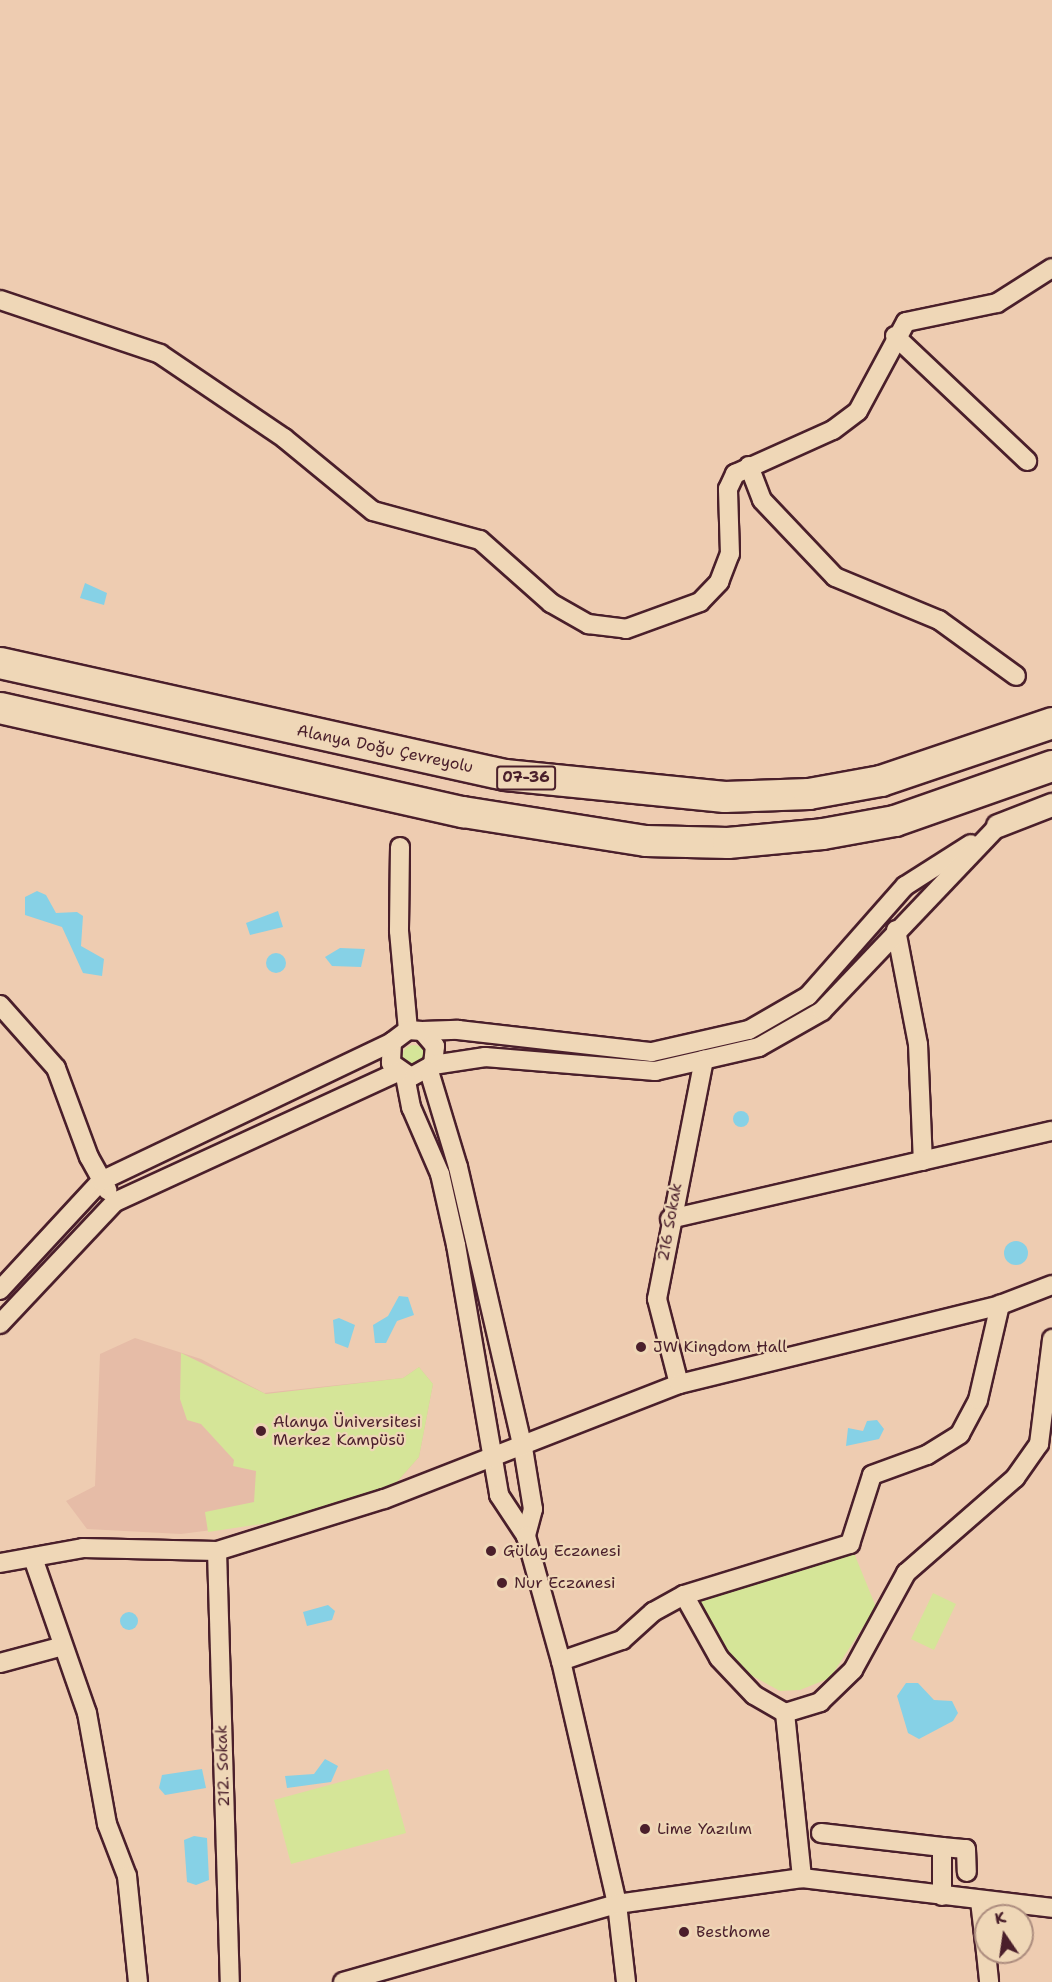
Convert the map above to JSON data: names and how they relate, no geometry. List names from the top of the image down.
{
  "streets": {
    "highway": ["Alanya Doğu Çevreyolu", "07-36"],
    "street": ["216 Sokak", "212. Sokak"]
  },
  "places": [
    "JW Kingdom Hall",
    "Alanya Üniversitesi Merkez Kampüsü",
    "Gülay Eczanesi",
    "Nur Eczanesi",
    "Lime Yazılım",
    "Besthome"
  ],
  "north": "top"
}
